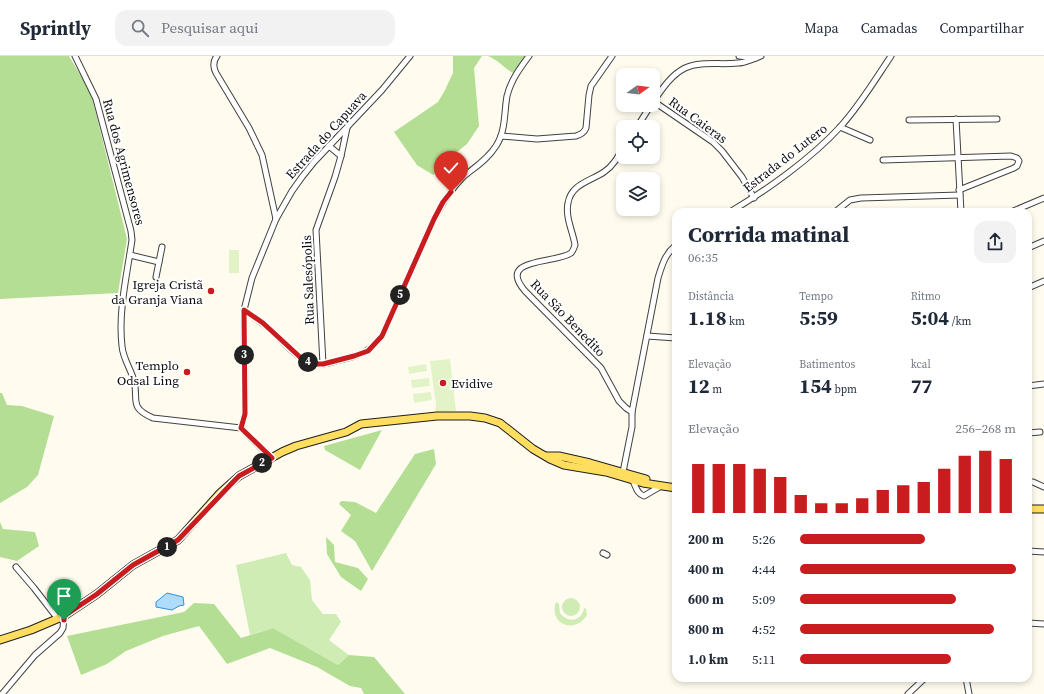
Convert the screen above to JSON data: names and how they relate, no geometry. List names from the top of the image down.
{
  "streets": {
    "street": [
      "Rua Caieras",
      "Estrada do Capuava",
      "Estrada do Lutero",
      "Rua dos Agrimensores",
      "Rua Salesópolis",
      "Rua São Benedito"
    ]
  },
  "crossings": [
    ["Rua Caieras", "Estrada do Lutero"],
    ["Estrada do Capuava", "Rua dos Agrimensores"],
    ["Estrada do Capuava", "Rua Salesópolis"]
  ],
  "places": ["Igreja Cristã da Granja Viana", "Templo Odsal Ling", "Evidive"],
  "north": "right",
  "page": {
    "header": "Sprintly",
    "search": "Pesquisar aqui",
    "nav": ["Mapa", "Camadas", "Compartilhar"],
    "heading": ["Corrida matinal", "06:35"],
    "stats": [
      ["Distância", "1.18 km"],
      ["Tempo", "5:59"],
      ["Ritmo", "5:04 /km"],
      ["Elevação", "12 m"],
      ["Batimentos", "154 bpm"],
      ["kcal", "77"]
    ],
    "pins": [
      "5",
      "3",
      "4",
      "2",
      "1"
    ],
    "chart": ["Elevação", "256–268 m"],
    "list": [
      {
        "name": "200 m",
        "note": "5:26"
      },
      {
        "name": "400 m",
        "note": "4:44"
      },
      {
        "name": "600 m",
        "note": "5:09"
      },
      {
        "name": "800 m",
        "note": "4:52"
      },
      {
        "name": "1.0 km",
        "note": "5:11"
      }
    ]
  }
}
